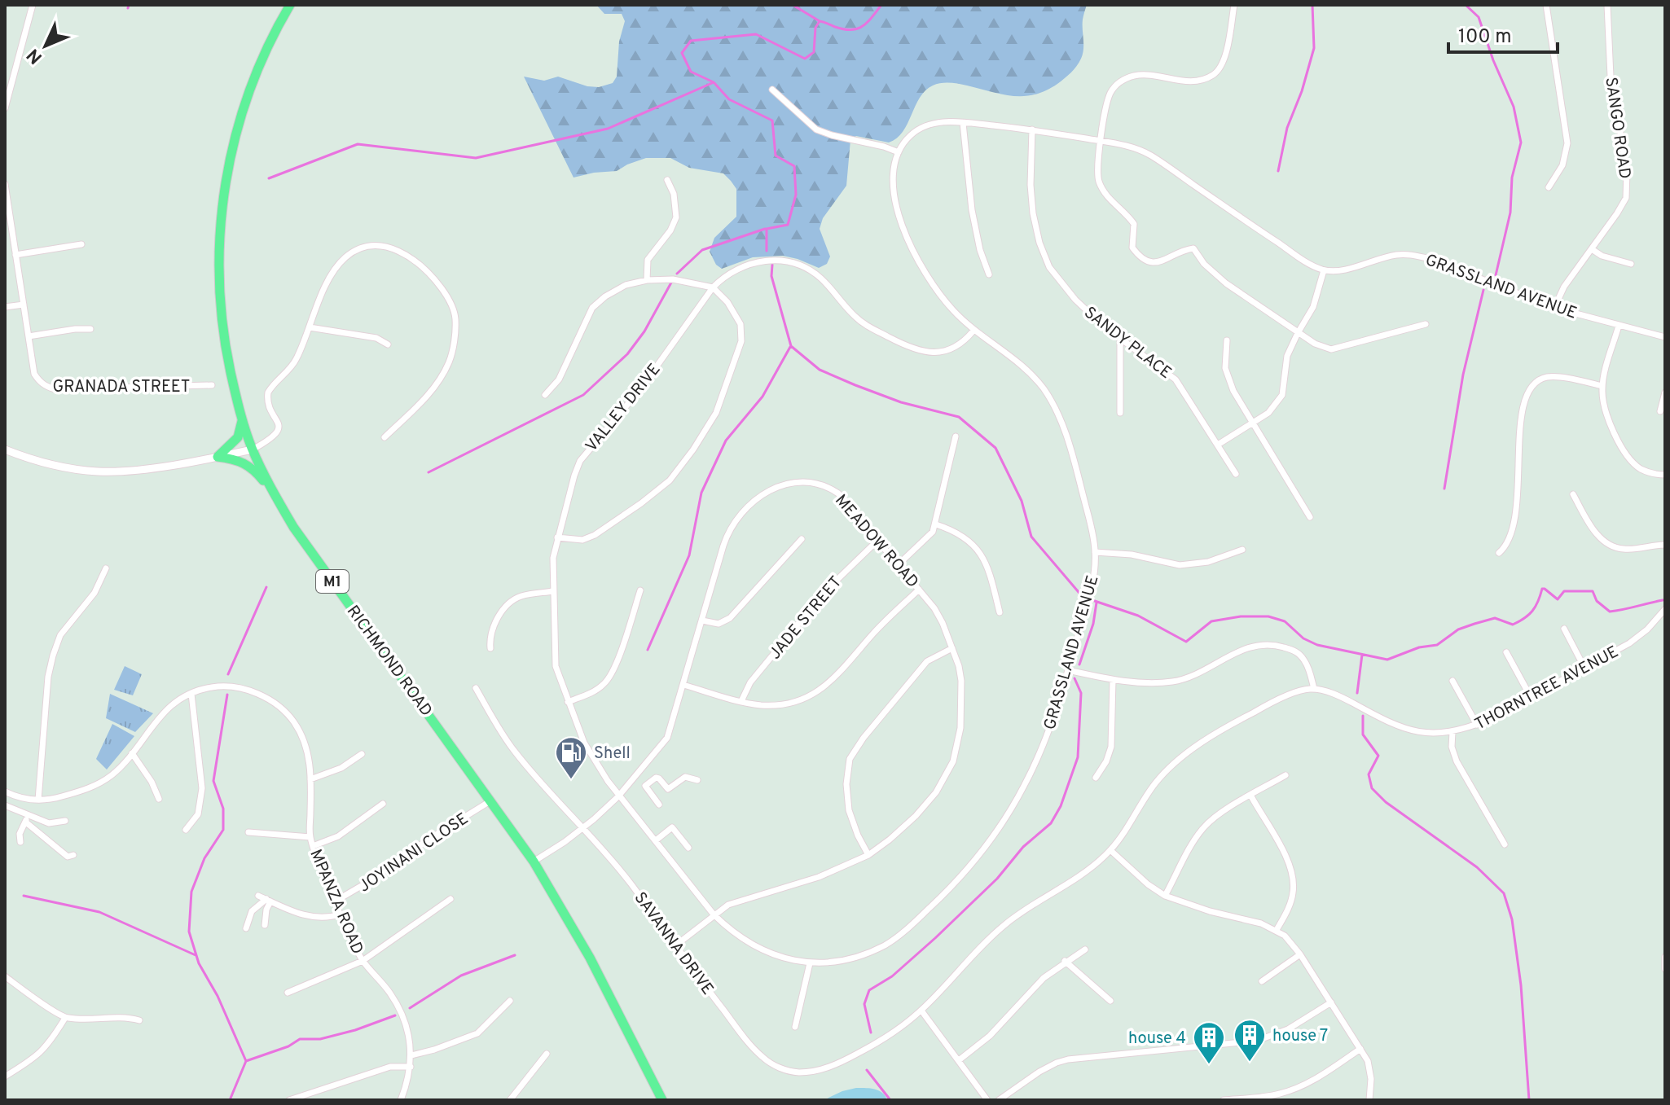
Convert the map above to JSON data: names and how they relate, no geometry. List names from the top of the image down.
{
  "streets": {
    "highway": ["M1", "RICHMOND ROAD"],
    "street": [
      "SANGO ROAD",
      "GRASSLAND AVENUE",
      "SANDY PLACE",
      "GRANADA STREET",
      "VALLEY DRIVE",
      "MEADOW ROAD",
      "JADE STREET",
      "THORNTREE AVENUE",
      "JOYINANI CLOSE",
      "MPANZA ROAD",
      "SAVANNA DRIVE"
    ]
  },
  "crossings": [
    ["SANGO ROAD", "GRASSLAND AVENUE"],
    ["GRASSLAND AVENUE", "VALLEY DRIVE"],
    ["GRASSLAND AVENUE", "MEADOW ROAD"],
    ["VALLEY DRIVE", "MEADOW ROAD"],
    ["MEADOW ROAD", "JADE STREET"],
    ["MEADOW ROAD", "RICHMOND ROAD"],
    ["MEADOW ROAD", "SAVANNA DRIVE"],
    ["RICHMOND ROAD", "JOYINANI CLOSE"],
    ["JOYINANI CLOSE", "MPANZA ROAD"]
  ],
  "places": {
    "fuel station": ["Shell"],
    "building": ["house 7", "house 4"]
  },
  "scale_bar": "100 m",
  "north": "bottom left"
}
